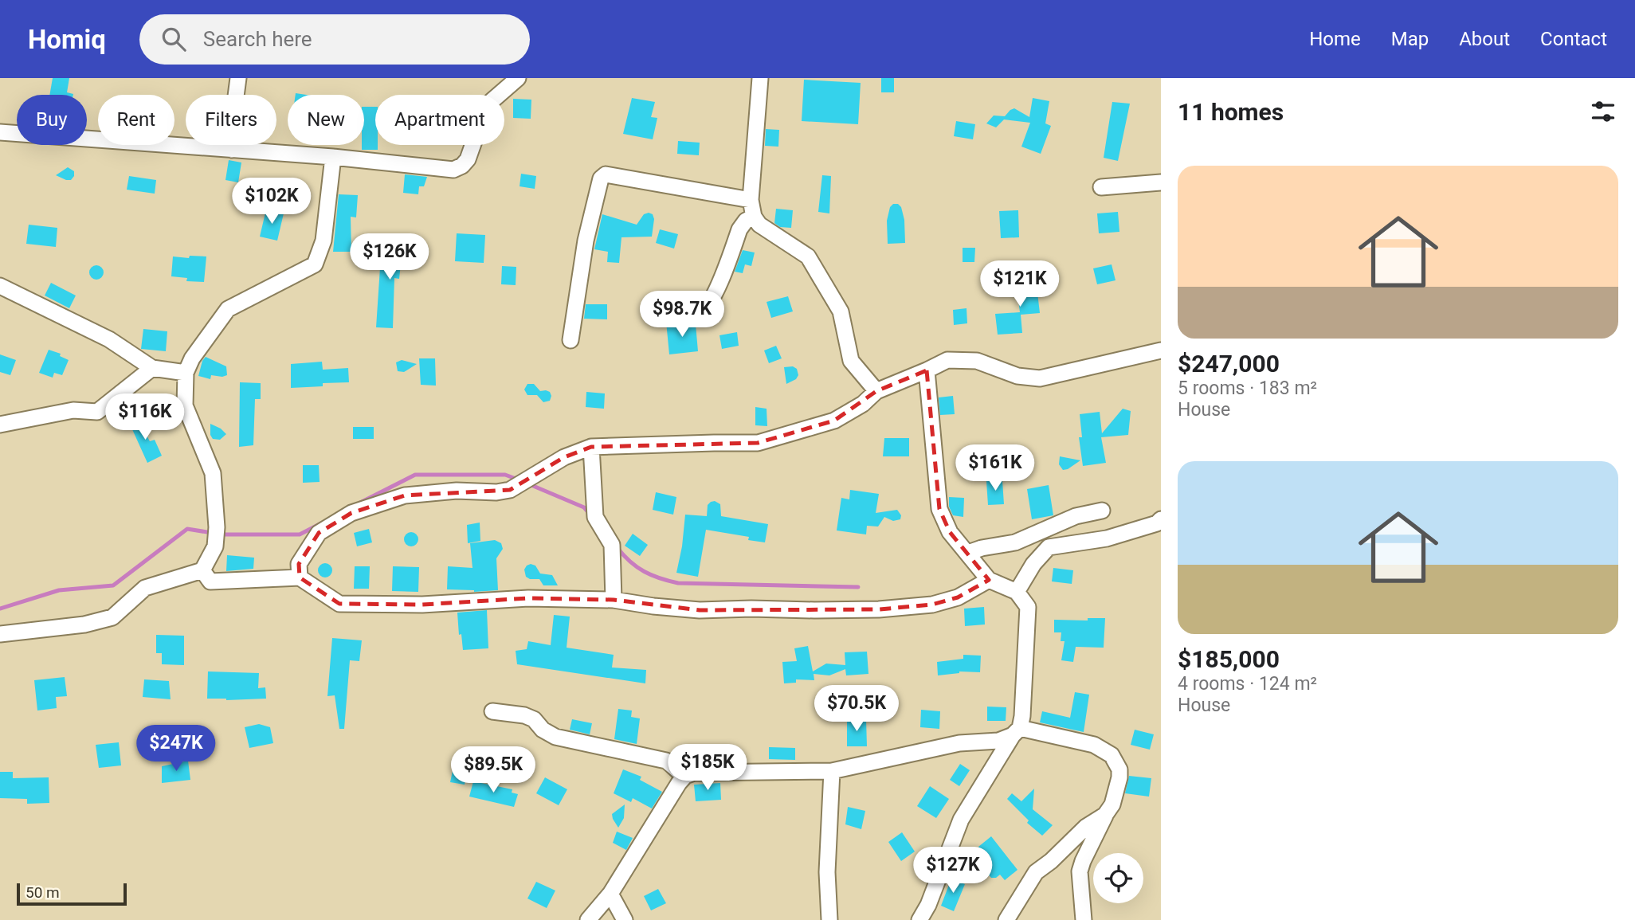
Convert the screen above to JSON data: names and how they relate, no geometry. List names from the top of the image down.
{
  "scale_bar": "50 m",
  "page": {
    "header": "Homiq",
    "search": "Search here",
    "nav": [
      "Home",
      "Map",
      "About",
      "Contact"
    ],
    "heading": "11 homes",
    "chip": [
      "Buy",
      "Rent",
      "Filters",
      "New",
      "Apartment"
    ],
    "list": [
      {
        "name": "$247,000",
        "note": "5 rooms · 183 m² · House"
      },
      {
        "name": "$185,000",
        "note": "4 rooms · 124 m² · House"
      }
    ],
    "price": [
      "$102K",
      "$126K",
      "$121K",
      "$98.7K",
      "$116K",
      "$161K",
      "$70.5K",
      "$247K",
      "$185K",
      "$89.5K",
      "$127K"
    ],
    "scale": "50 m"
  }
}
